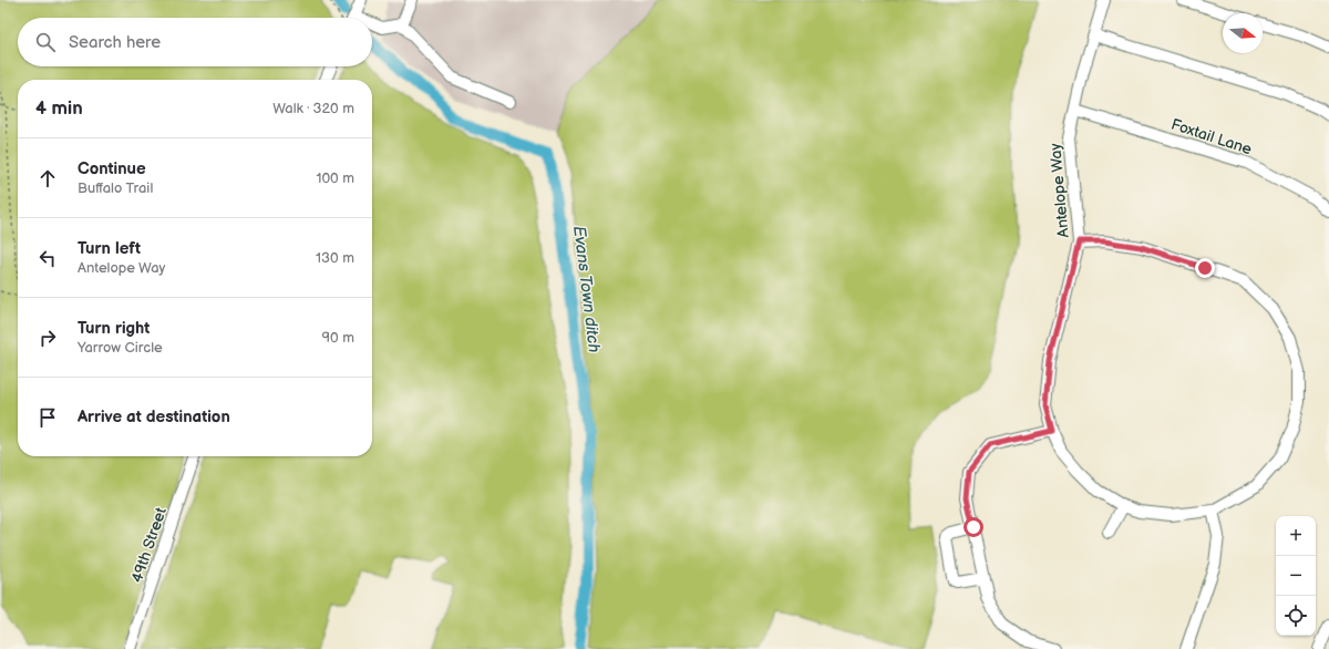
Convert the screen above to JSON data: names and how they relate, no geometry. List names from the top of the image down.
{
  "streets": {
    "street": ["Foxtail Lane", "Antelope Way", "49th Street"]
  },
  "crossings": [
    ["Foxtail Lane", "Antelope Way"]
  ],
  "water": ["Evans Town ditch"],
  "north": "right",
  "page": {
    "search": "Search here",
    "heading": ["4 min", "Walk · 320 m"],
    "list": [
      ["Continue", "Buffalo Trail", "100 m"],
      ["Turn left", "Antelope Way", "130 m"],
      ["Turn right", "Yarrow Circle", "90 m"],
      "Arrive at destination"
    ],
    "map_buttons": ["+", "−"]
  }
}
